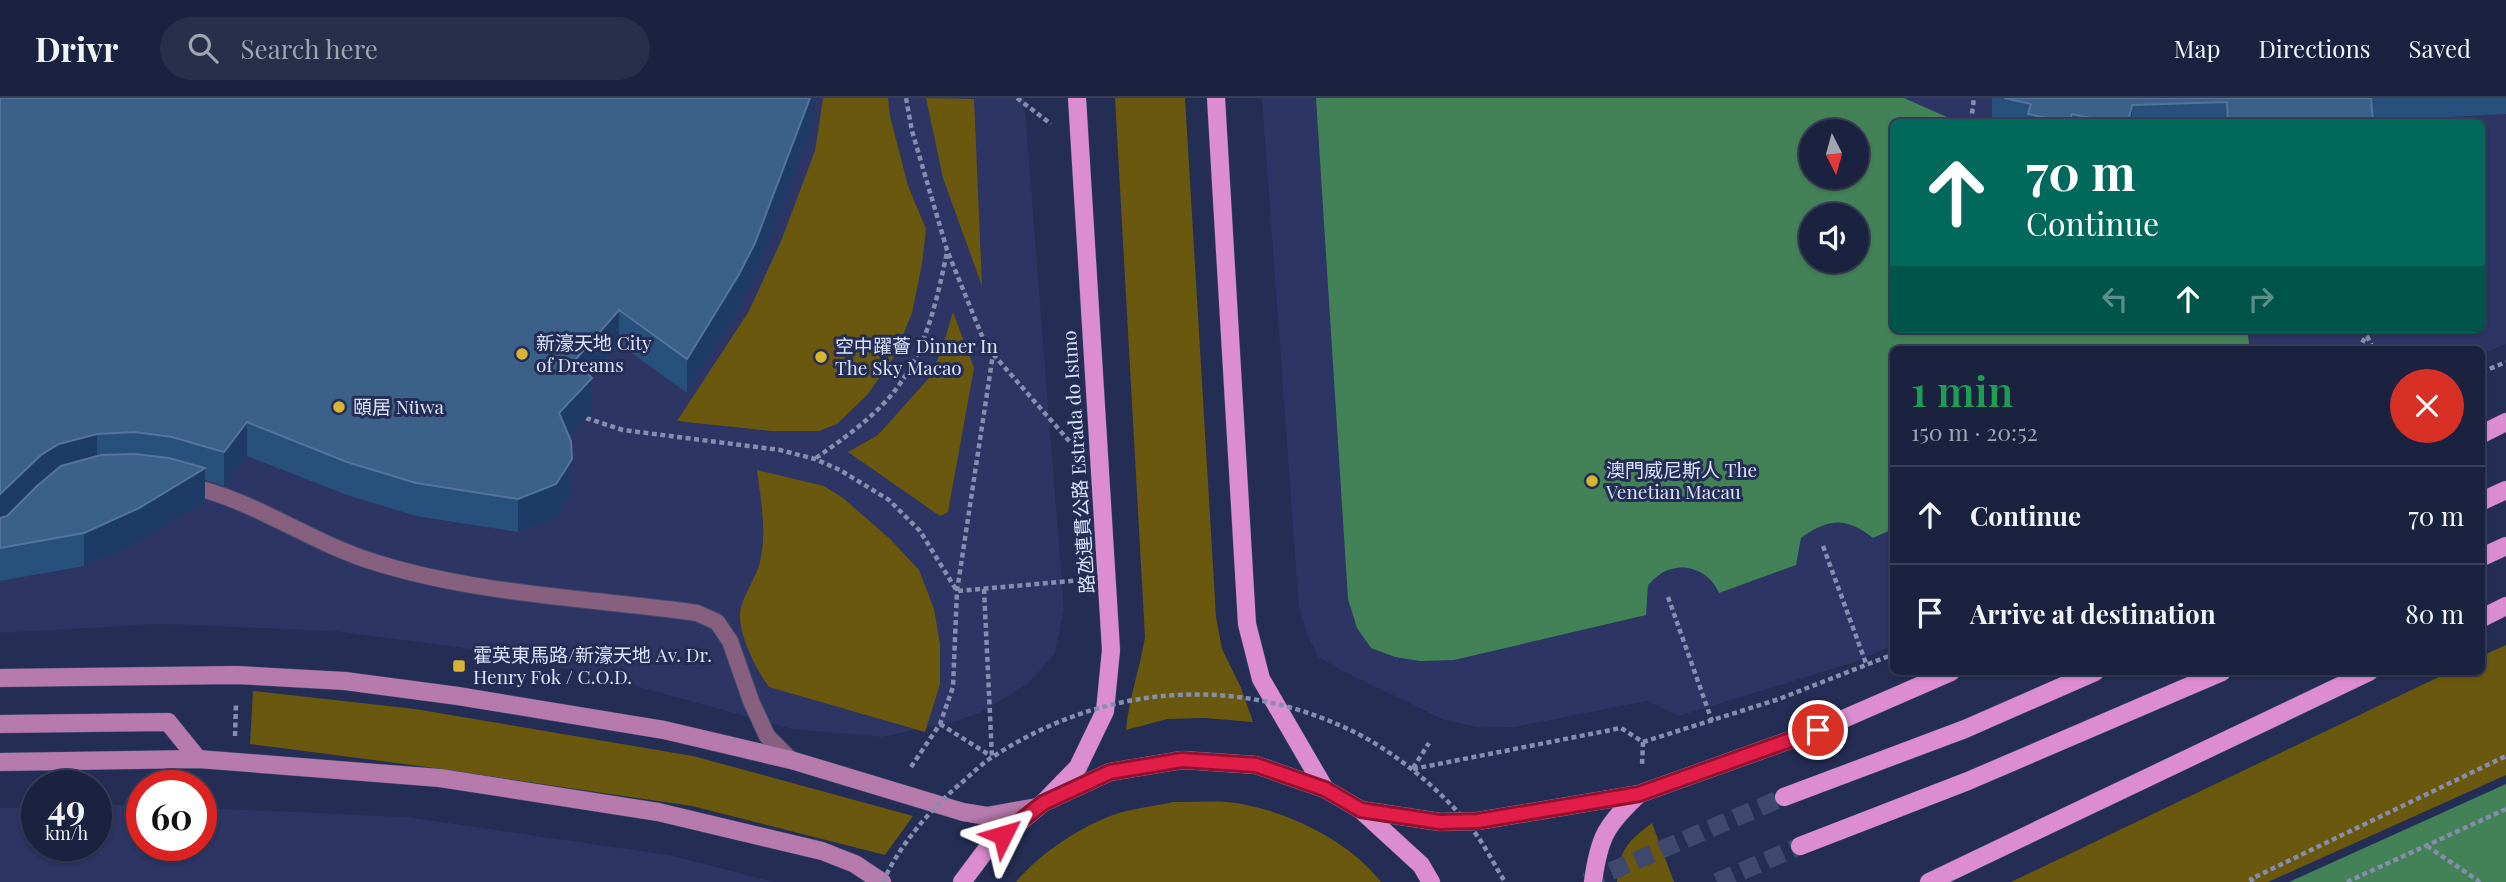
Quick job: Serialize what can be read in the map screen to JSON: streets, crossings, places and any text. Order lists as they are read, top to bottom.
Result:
{
  "streets": {
    "main road": ["路氹連貫公路 Estrada do Istmo"]
  },
  "places": {
    "other": [
      "新濠天地 City of Dreams",
      "空中躍薈 Dinner In The Sky Macao",
      "頤居 Nüwa",
      "澳門威尼斯人 The Venetian Macau"
    ],
    "transit": ["霍英東馬路/新濠天地 Av. Dr. Henry Fok / C.O.D."]
  },
  "north": "bottom",
  "page": {
    "header": "Drivr",
    "search": "Search here",
    "nav": ["Map", "Directions", "Saved"],
    "turn": ["70 m", "Continue"],
    "heading": ["1 min", "150 m · 20:52"],
    "list": [
      {
        "name": "Continue",
        "value": "70 m"
      },
      {
        "name": "Arrive at destination",
        "value": "80 m"
      }
    ],
    "speed": "49 km/h",
    "limit": "60"
  }
}
